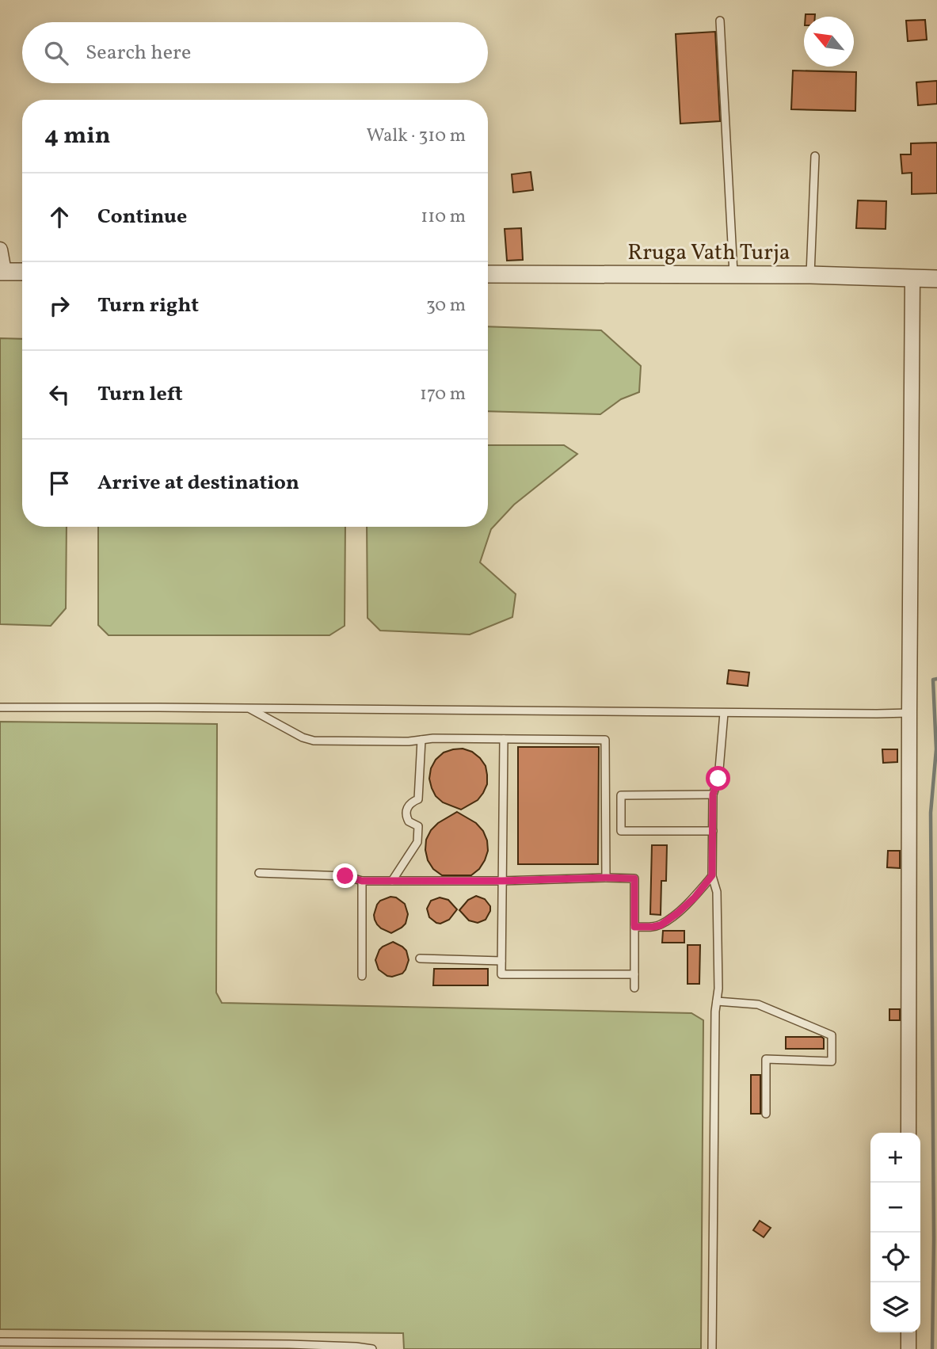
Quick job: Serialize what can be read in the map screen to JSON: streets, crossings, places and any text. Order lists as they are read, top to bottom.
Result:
{
  "streets": {
    "street": ["Rruga Vath Turja"]
  },
  "north": "top left",
  "page": {
    "search": "Search here",
    "heading": ["4 min", "Walk · 310 m"],
    "list": [
      ["Continue", "110 m"],
      ["Turn right", "30 m"],
      ["Turn left", "170 m"],
      "Arrive at destination"
    ],
    "map_buttons": ["+", "−"]
  }
}
